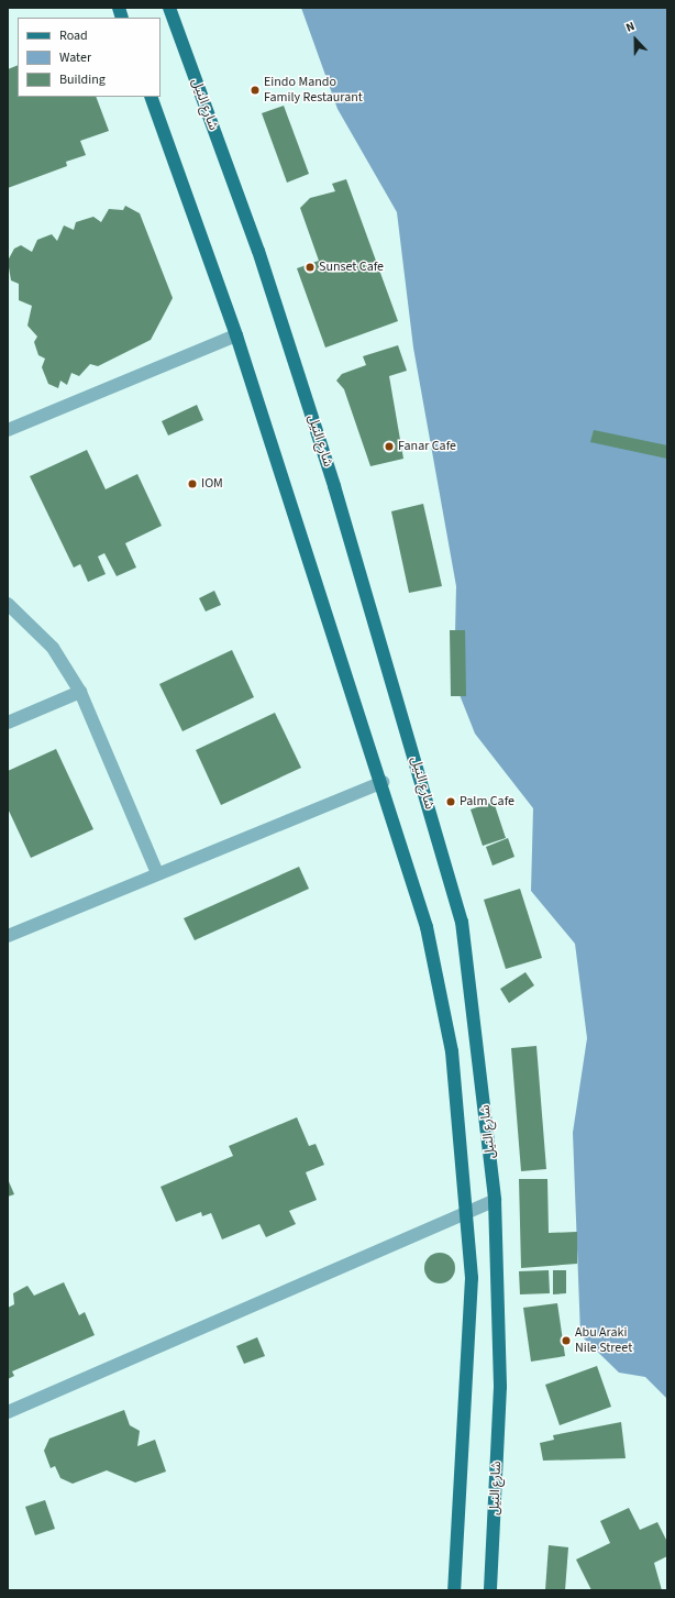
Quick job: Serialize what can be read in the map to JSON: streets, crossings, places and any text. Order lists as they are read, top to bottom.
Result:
{
  "streets": {
    "main road": ["شارع النيل"]
  },
  "places": [
    "Eindo Mando Family Restaurant",
    "Sunset Cafe",
    "Fanar Cafe",
    "IOM",
    "Palm Cafe",
    "Abu Araki Nile Street"
  ],
  "legend": ["Road", "Water", "Building"],
  "north": "top"
}
